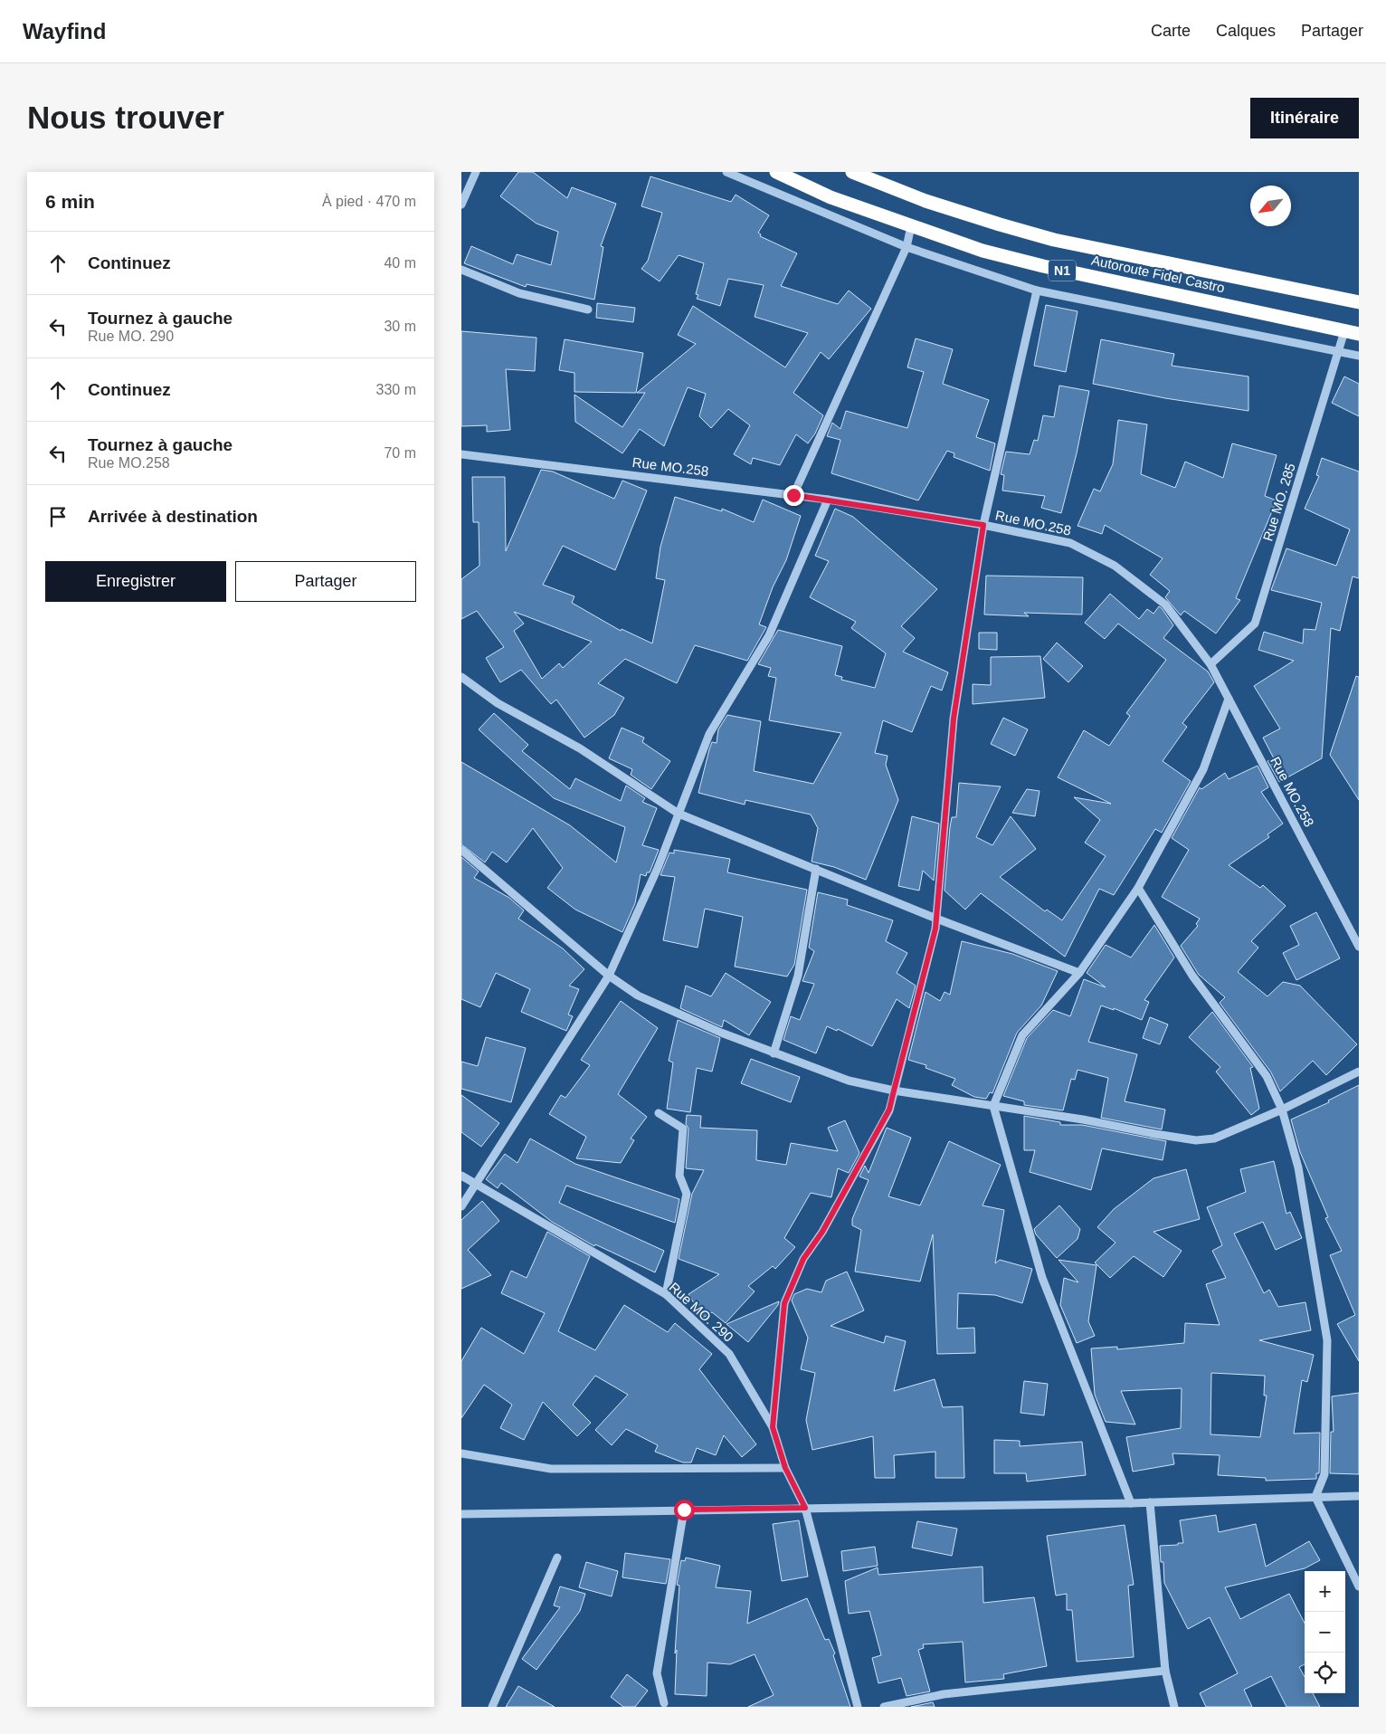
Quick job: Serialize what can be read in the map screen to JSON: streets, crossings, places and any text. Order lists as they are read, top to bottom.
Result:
{
  "streets": {
    "highway": ["N1", "Autoroute Fidel Castro"],
    "street": ["Rue MO.258", "Rue MO. 285", "Rue MO. 290"]
  },
  "crossings": [
    ["Autoroute Fidel Castro", "Rue MO. 285"],
    ["Rue MO.258", "Rue MO. 285"]
  ],
  "north": "bottom left",
  "page": {
    "header": "Wayfind",
    "nav": ["Carte", "Calques", "Partager"],
    "buttons": [
      "Itinéraire",
      ["Enregistrer", "Partager"]
    ],
    "title": "Nous trouver",
    "heading": ["6 min", "À pied · 470 m"],
    "list": [
      ["Continuez", "40 m"],
      ["Tournez à gauche", "Rue MO. 290", "30 m"],
      ["Continuez", "330 m"],
      ["Tournez à gauche", "Rue MO.258", "70 m"],
      "Arrivée à destination"
    ],
    "map_buttons": ["+", "−"]
  }
}
